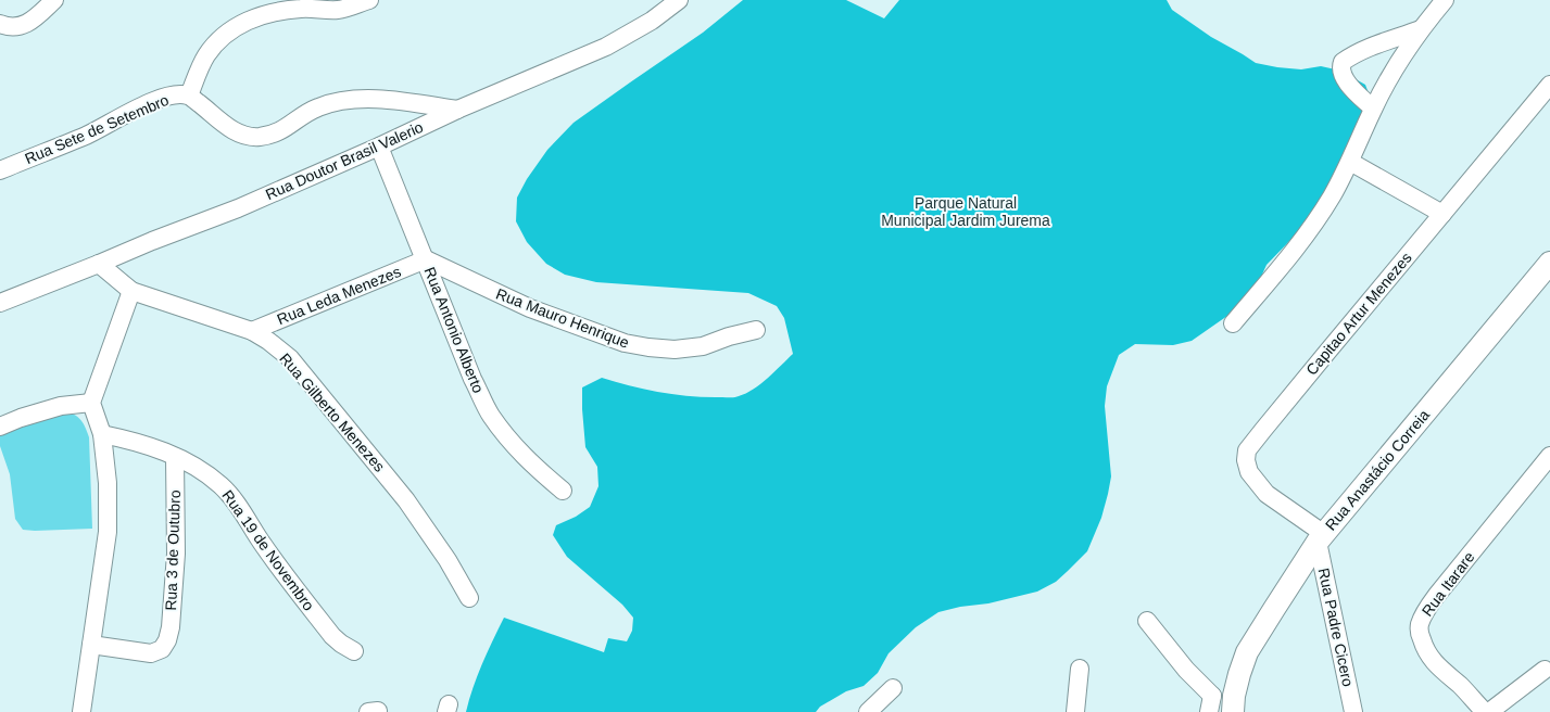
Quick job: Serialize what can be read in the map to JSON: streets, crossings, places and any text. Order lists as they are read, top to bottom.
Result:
{
  "streets": {
    "main road": ["Rua Anastácio Correia"],
    "street": [
      "Rua Sete de Setembro",
      "Rua Doutor Brasil Valerio",
      "Rua Leda Menezes",
      "Capitao Artur Menezes",
      "Rua Mauro Henrique",
      "Rua Antonio Alberto",
      "Rua Gilberto Menezes",
      "Rua 3 de Outubro",
      "Rua 19 de Novembro",
      "Rua Itarare",
      "Rua Padre Cicero"
    ]
  },
  "crossings": [
    ["Rua Sete de Setembro", "Rua Doutor Brasil Valerio"],
    ["Rua Doutor Brasil Valerio", "Rua Antonio Alberto"],
    ["Rua Doutor Brasil Valerio", "Rua Gilberto Menezes"],
    ["Rua Leda Menezes", "Rua Mauro Henrique"],
    ["Rua Leda Menezes", "Rua Antonio Alberto"],
    ["Rua Leda Menezes", "Rua Gilberto Menezes"],
    ["Capitao Artur Menezes", "Rua Anastácio Correia"],
    ["Capitao Artur Menezes", "Rua Padre Cicero"],
    ["Rua Mauro Henrique", "Rua Antonio Alberto"],
    ["Rua Anastácio Correia", "Rua Padre Cicero"],
    ["Rua 3 de Outubro", "Rua 19 de Novembro"]
  ],
  "parks": ["Parque Natural Municipal Jardim Jurema"]
}
